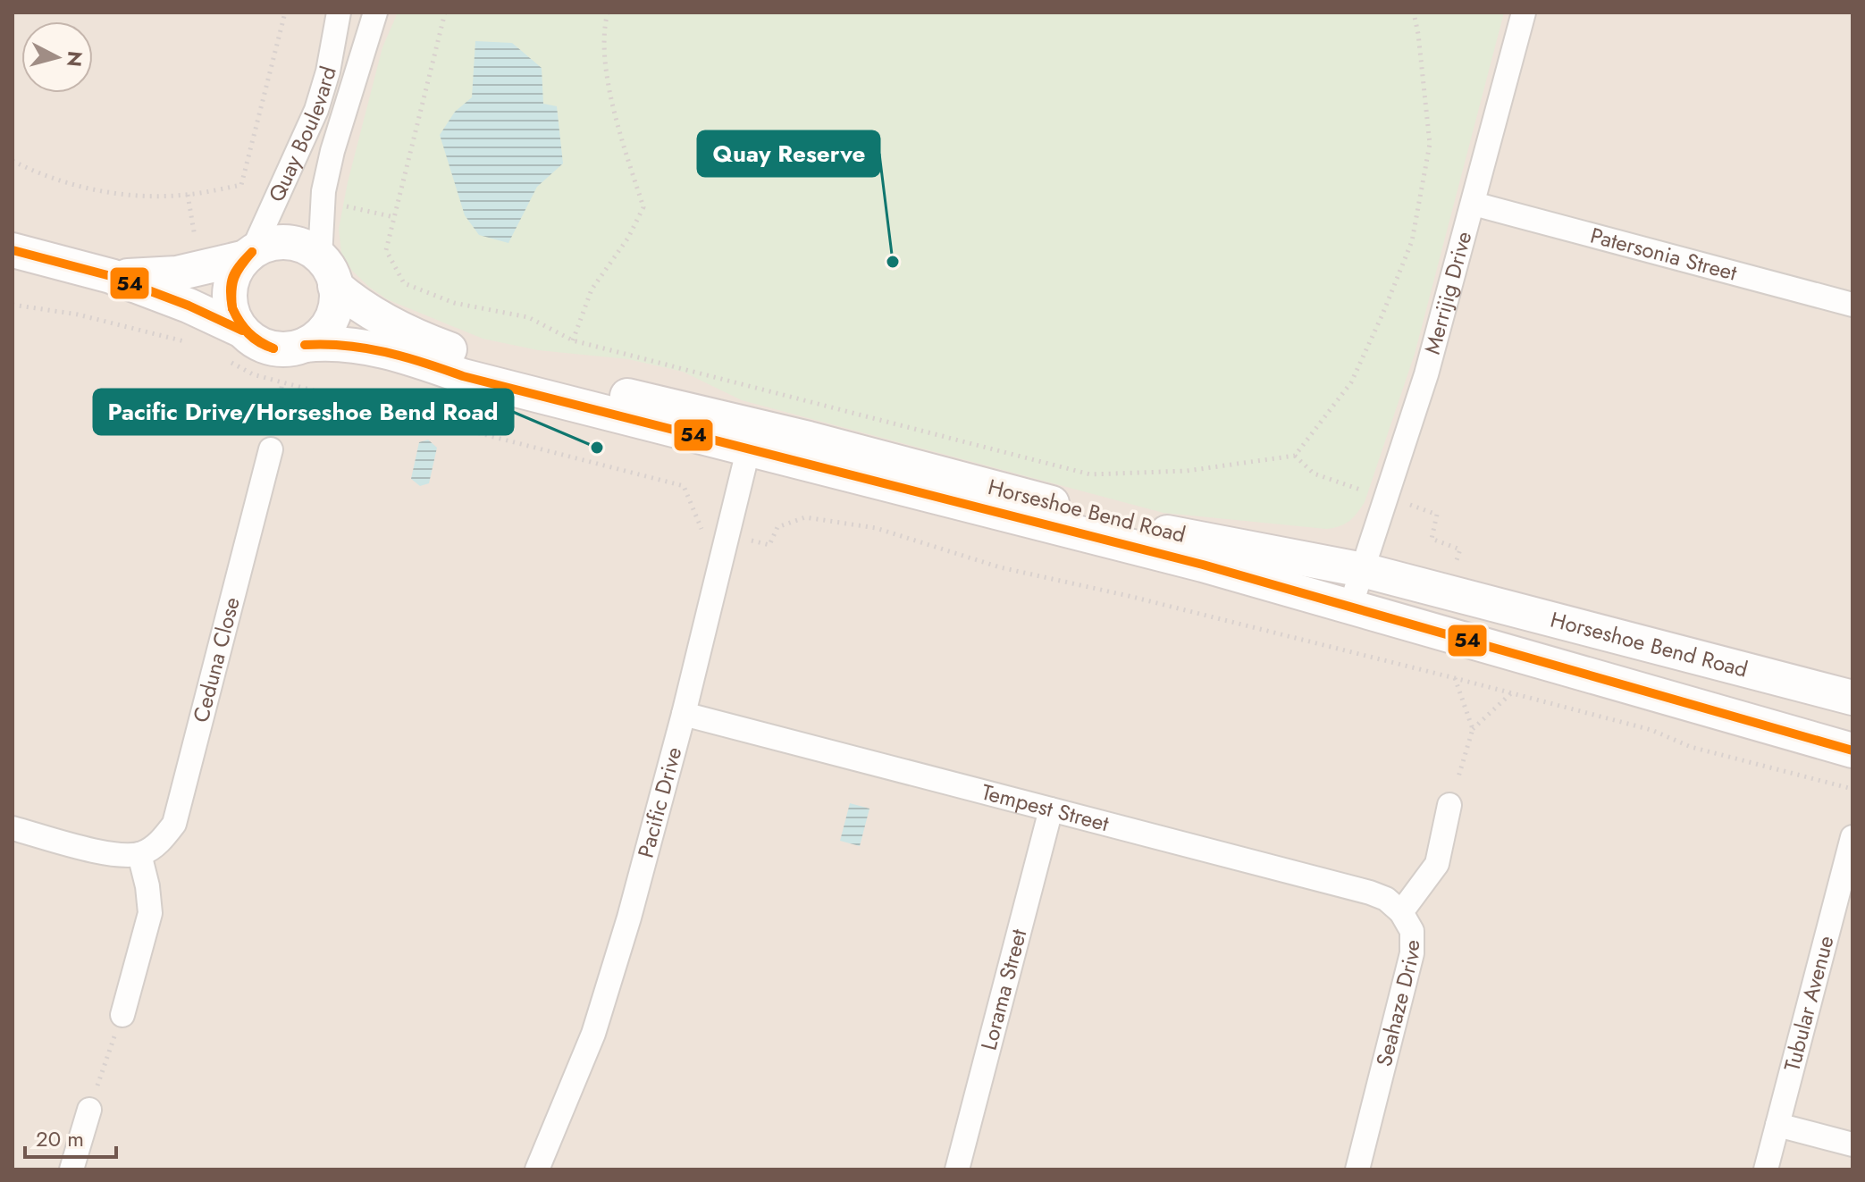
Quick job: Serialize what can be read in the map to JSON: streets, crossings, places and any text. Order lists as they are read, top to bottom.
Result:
{
  "streets": {
    "street": [
      "Quay Boulevard",
      "Patersonia Street",
      "Merrijig Drive",
      "Horseshoe Bend Road",
      "Ceduna Close",
      "Pacific Drive",
      "Tempest Street",
      "Lorama Street",
      "Seahaze Drive",
      "Tubular Avenue"
    ]
  },
  "crossings": [
    ["Quay Boulevard", "Horseshoe Bend Road"],
    ["Patersonia Street", "Merrijig Drive"],
    ["Merrijig Drive", "Horseshoe Bend Road"],
    ["Horseshoe Bend Road", "Pacific Drive"],
    ["Pacific Drive", "Tempest Street"],
    ["Tempest Street", "Lorama Street"],
    ["Tempest Street", "Seahaze Drive"]
  ],
  "places": ["Quay Reserve", "Pacific Drive/Horseshoe Bend Road"],
  "lines": ["transit line 54"],
  "scale_bar": "20 m",
  "north": "right"
}
